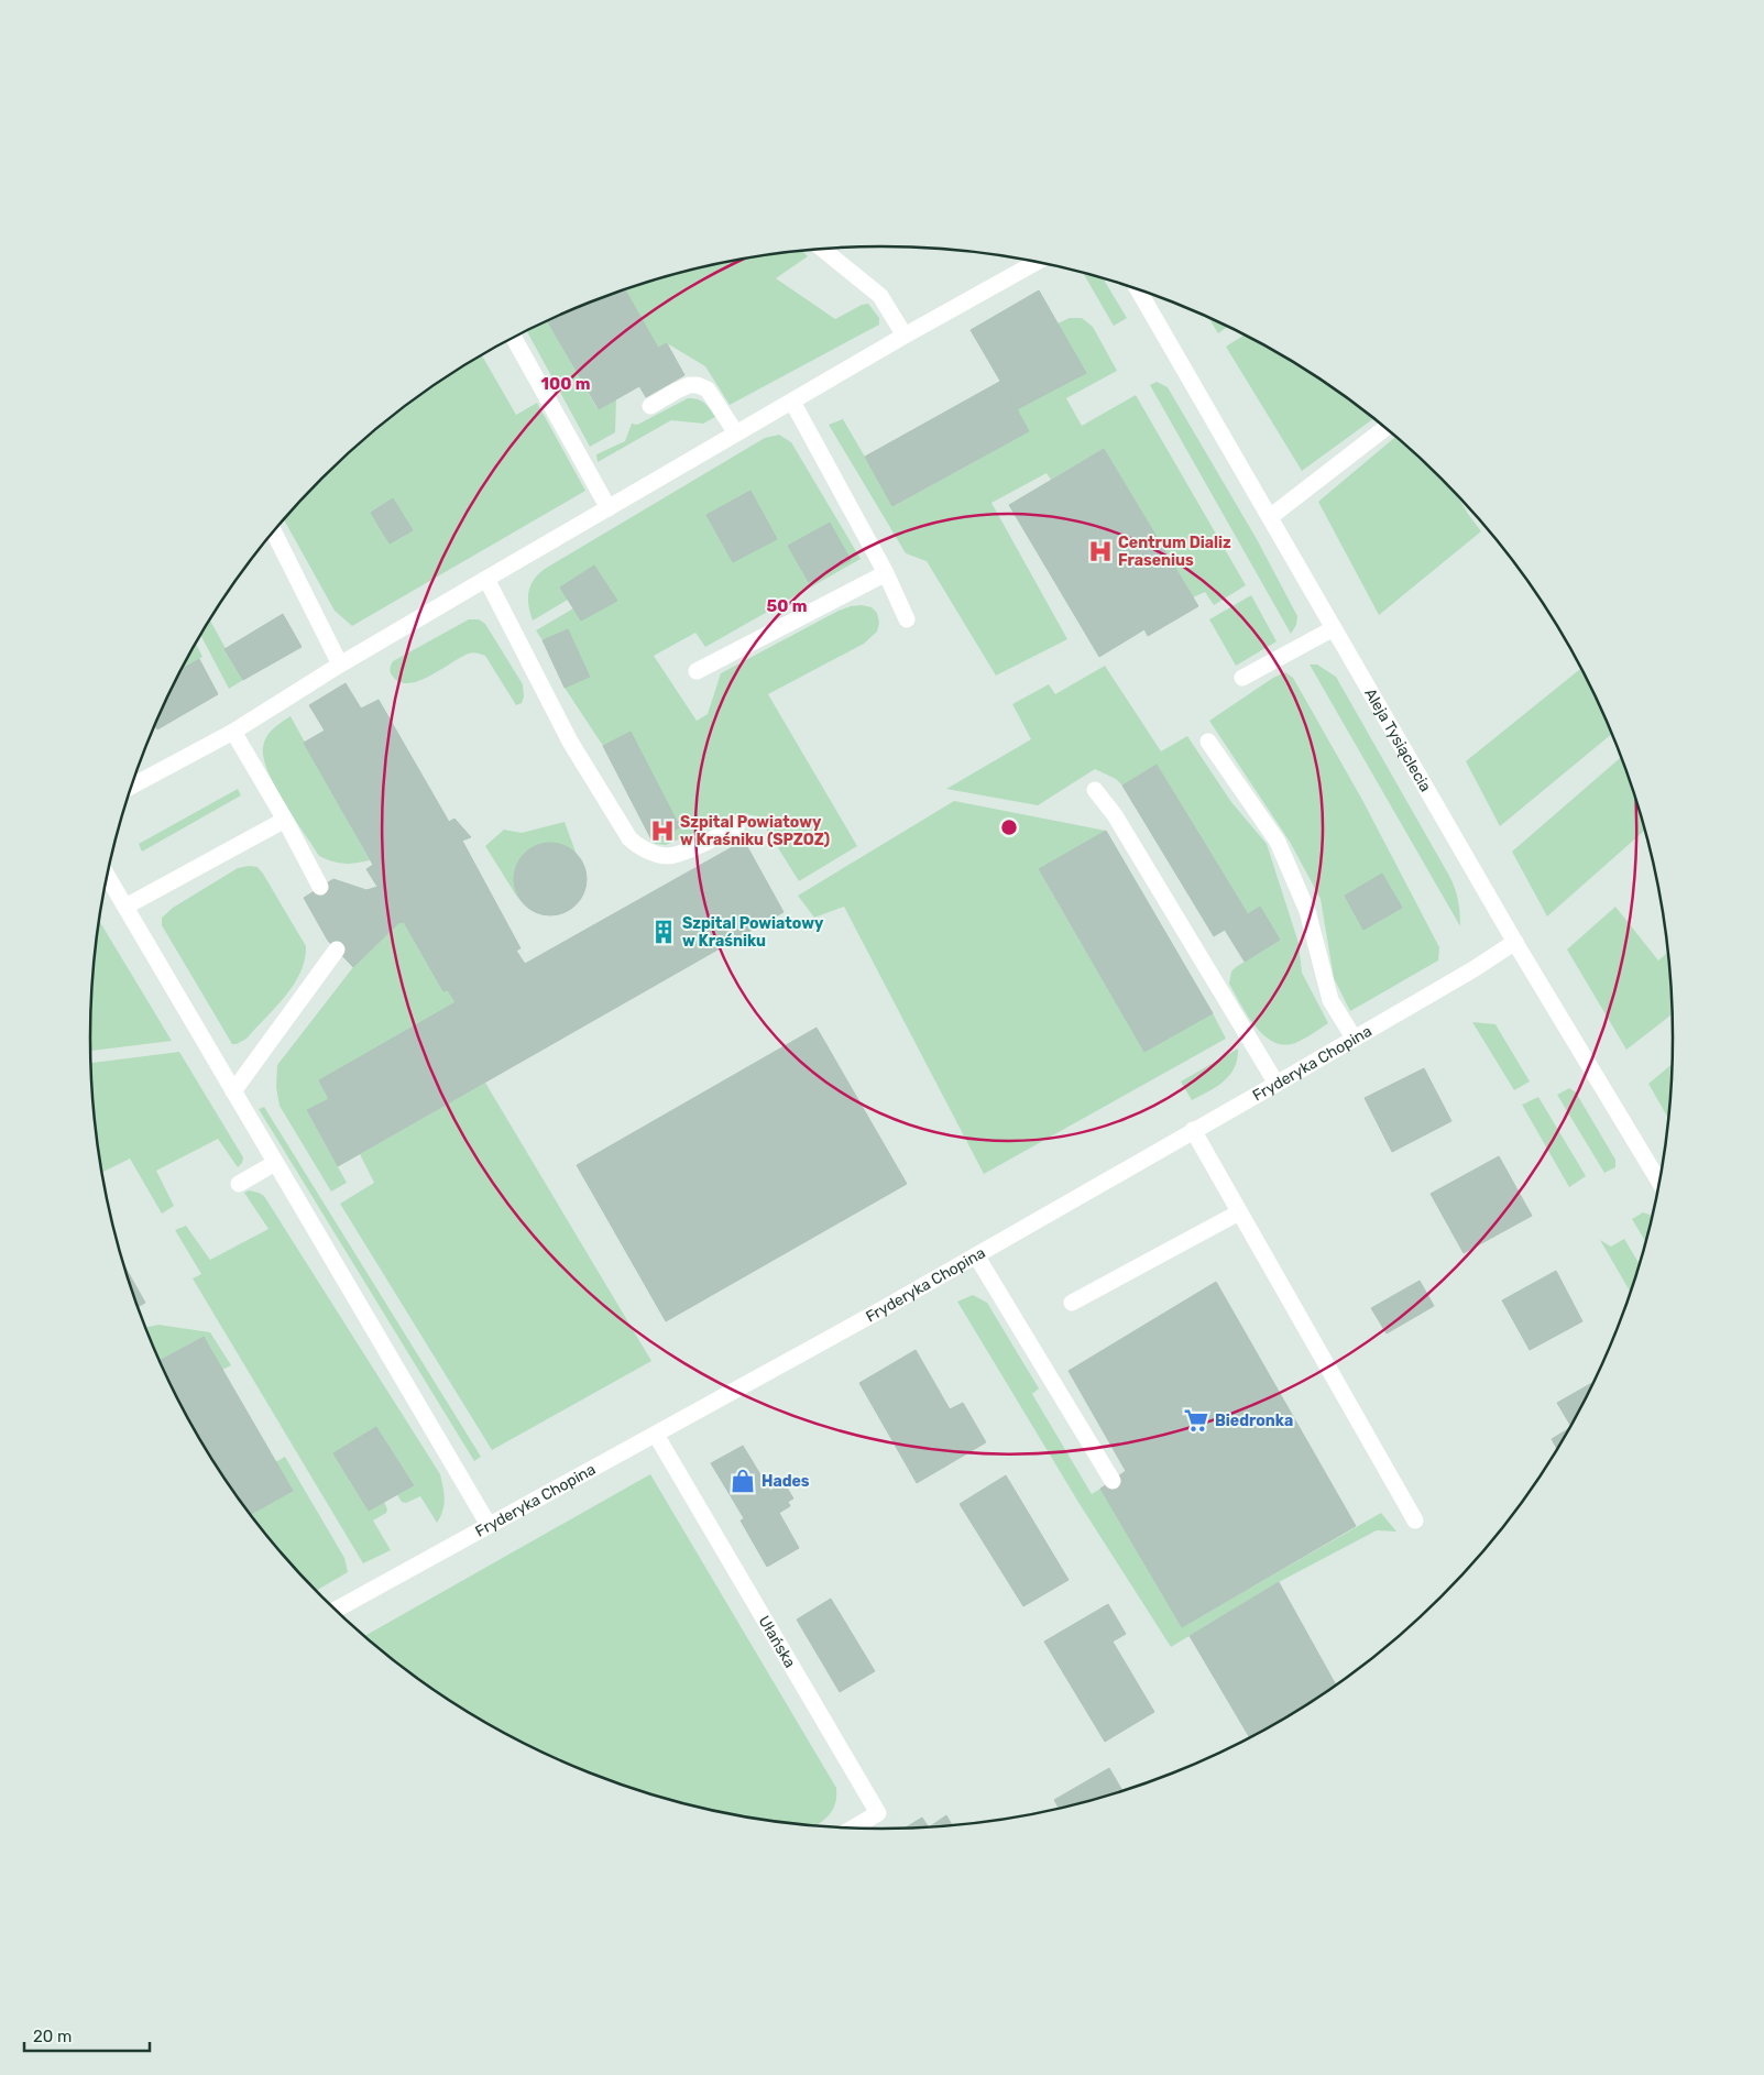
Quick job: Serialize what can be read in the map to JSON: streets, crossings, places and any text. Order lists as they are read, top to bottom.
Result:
{
  "streets": {
    "street": ["Aleja Tysiąclecia", "Fryderyka Chopina", "Ułańska"]
  },
  "crossings": [
    ["Aleja Tysiąclecia", "Fryderyka Chopina"],
    ["Fryderyka Chopina", "Ułańska"]
  ],
  "places": {
    "hospital": ["Centrum Dializ Frasenius", "Szpital Powiatowy w Kraśniku (SPZOZ)"],
    "building": ["Szpital Powiatowy w Kraśniku"],
    "supermarket": ["Biedronka"],
    "shop": ["Hades"]
  },
  "scale_bar": "20 m",
  "rings": ["100 m", "50 m"]
}
